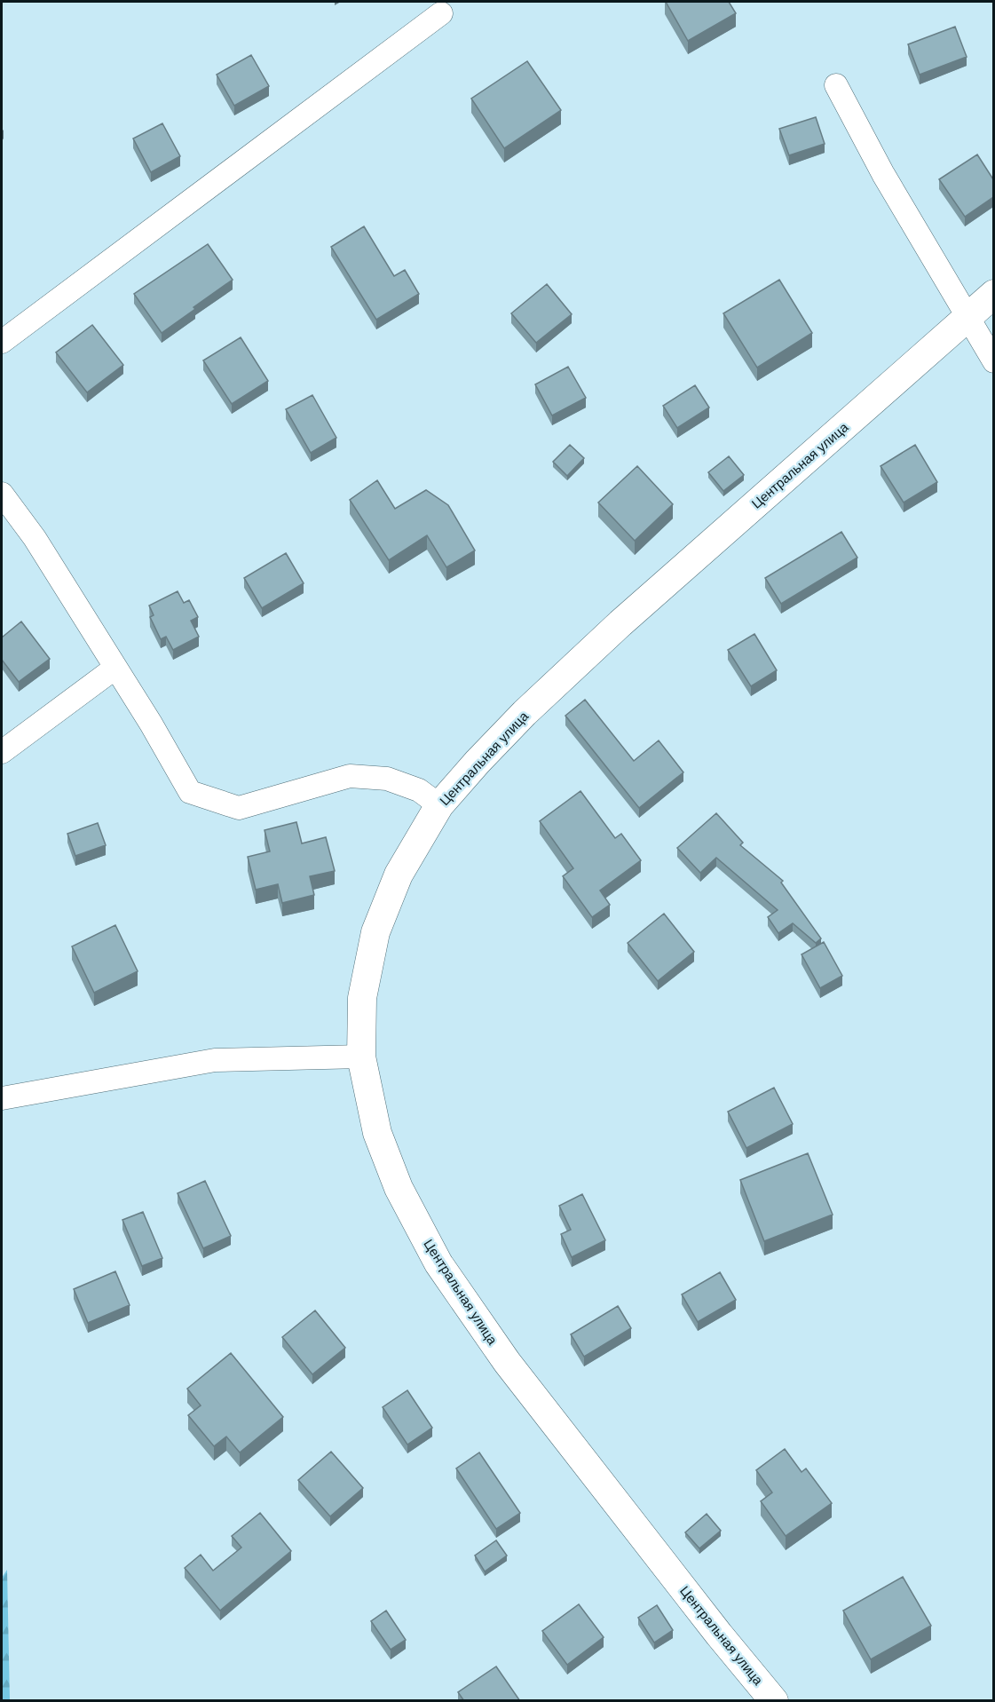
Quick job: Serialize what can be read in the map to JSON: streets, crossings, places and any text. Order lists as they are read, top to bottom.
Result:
{
  "streets": {
    "street": ["Центральная улица"]
  }
}
